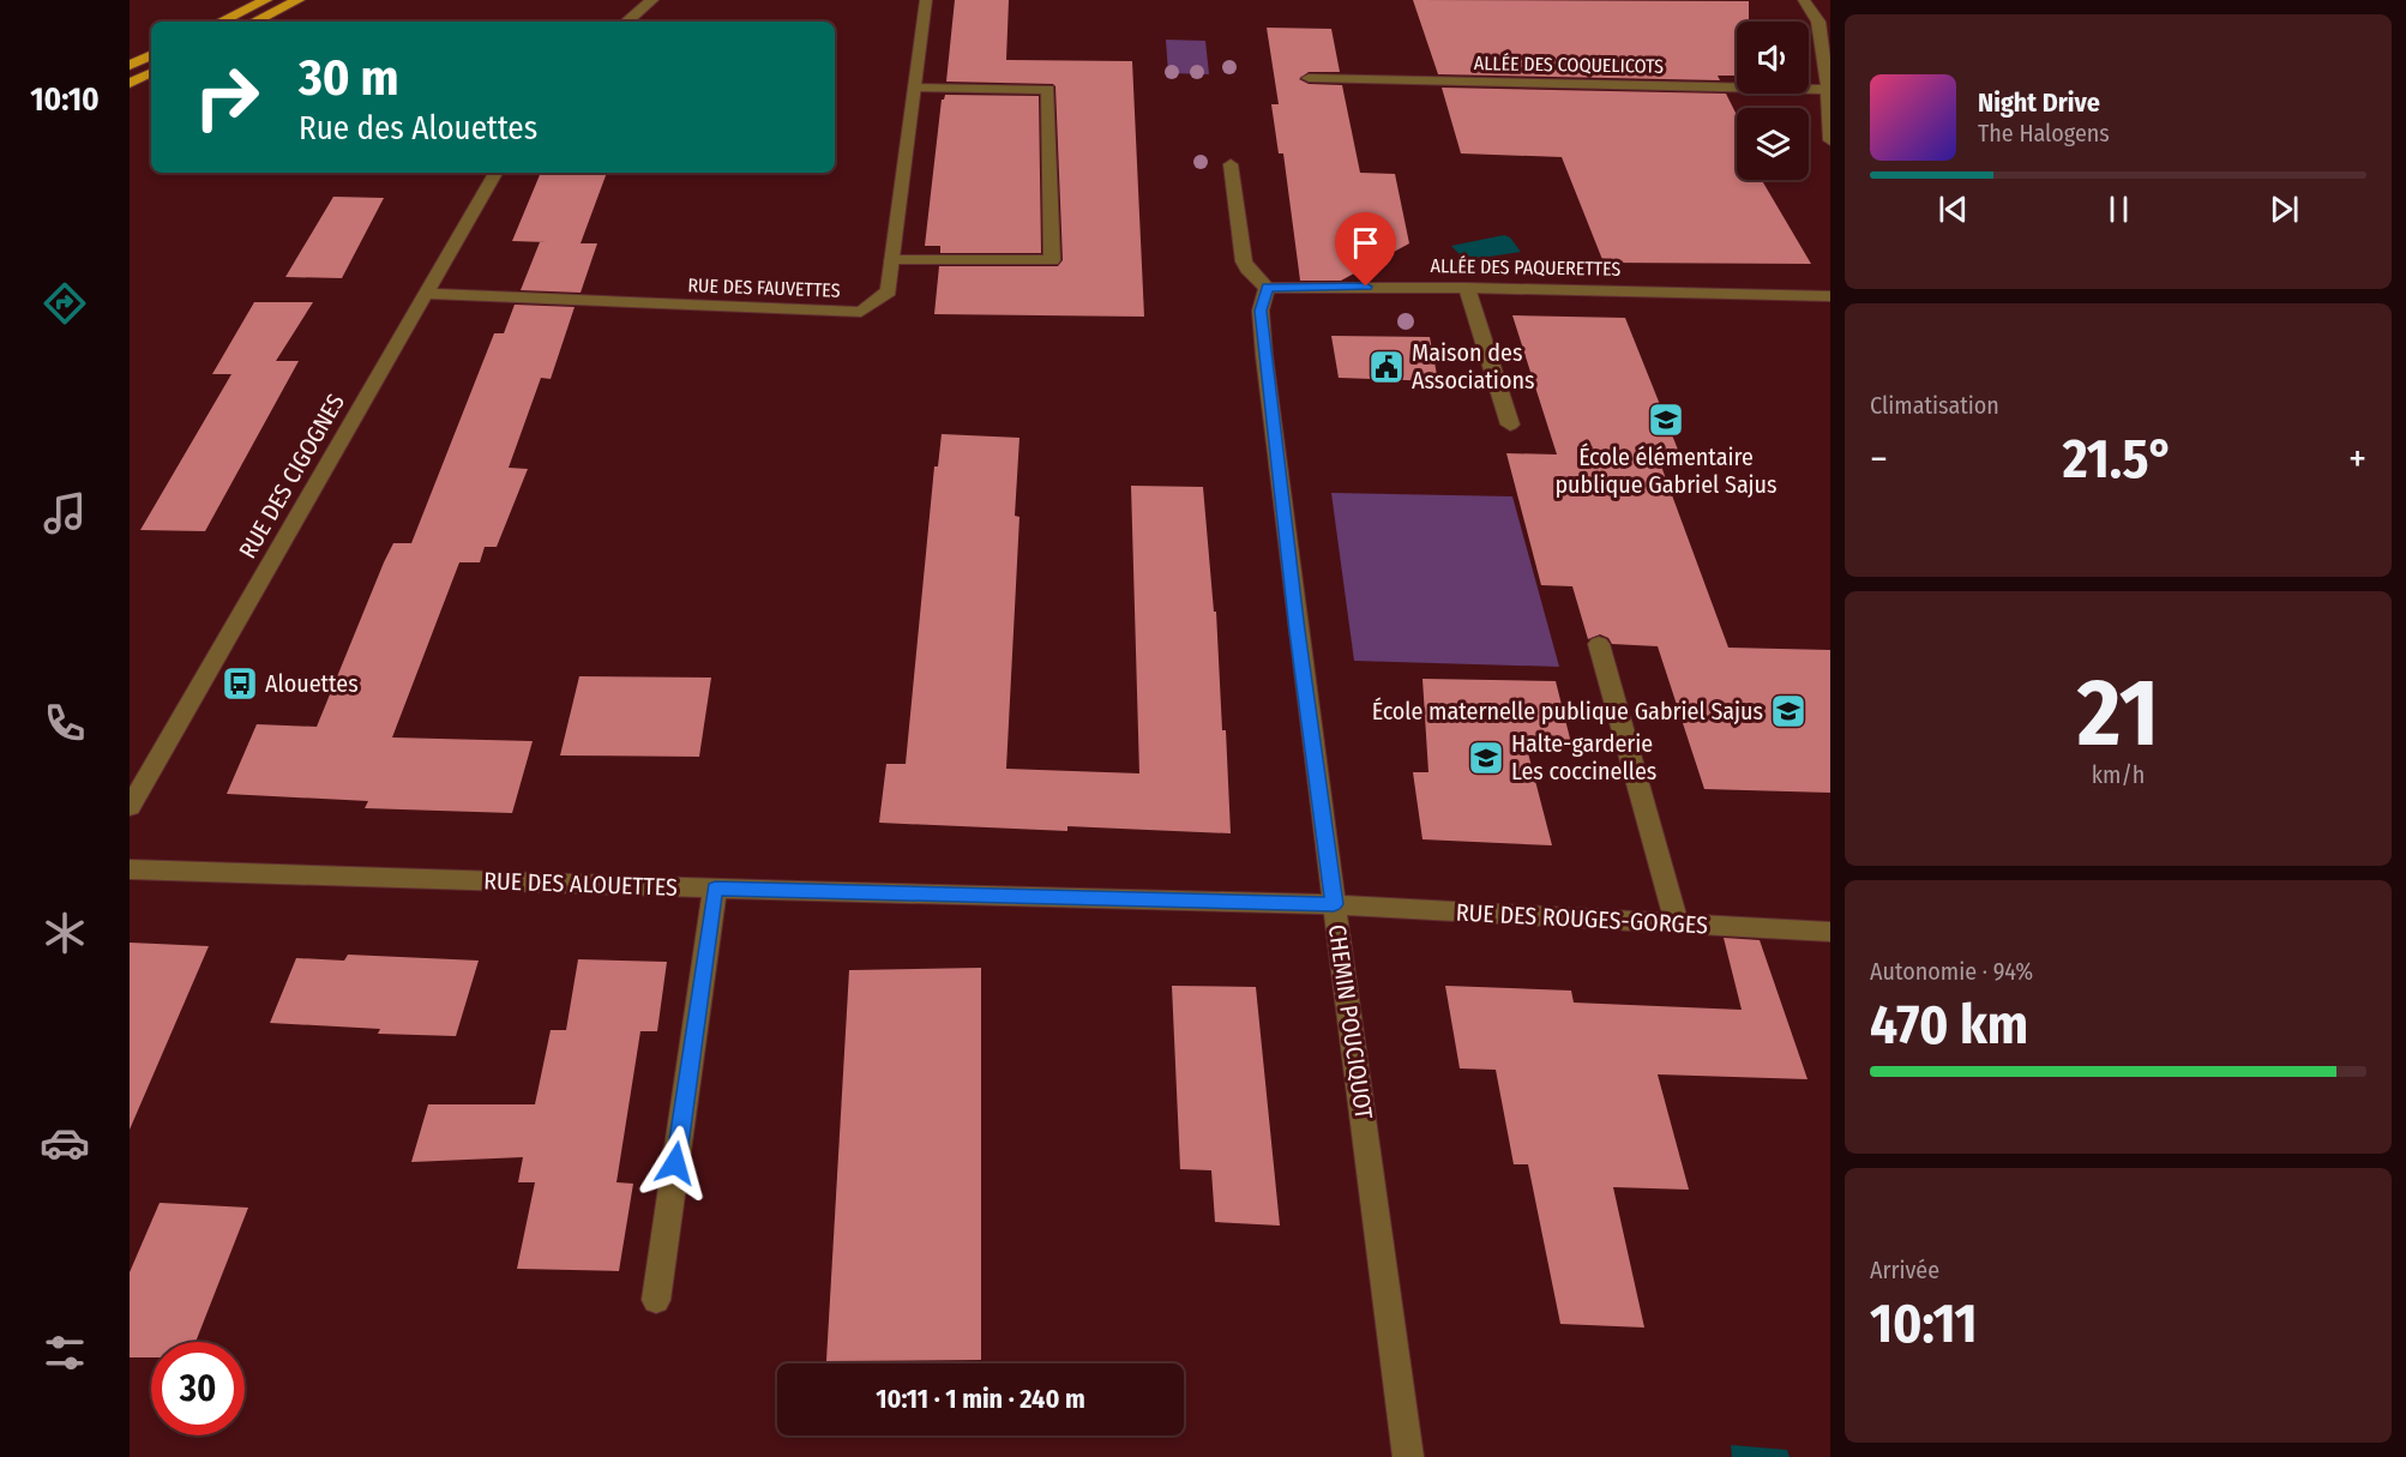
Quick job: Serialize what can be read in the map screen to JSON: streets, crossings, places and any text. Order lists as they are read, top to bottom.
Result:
{
  "streets": {
    "street": [
      "ALLÉE DES COQUELICOTS",
      "ALLÉE DES PAQUERETTES",
      "RUE DES FAUVETTES",
      "RUE DES CIGOGNES",
      "RUE DES ALOUETTES",
      "RUE DES ROUGES-GORGES",
      "CHEMIN POUCIQUOT"
    ]
  },
  "crossings": [
    ["ALLÉE DES PAQUERETTES", "CHEMIN POUCIQUOT"],
    ["RUE DES FAUVETTES", "RUE DES CIGOGNES"],
    ["RUE DES ALOUETTES", "RUE DES ROUGES-GORGES"],
    ["RUE DES ALOUETTES", "CHEMIN POUCIQUOT"],
    ["RUE DES ROUGES-GORGES", "CHEMIN POUCIQUOT"]
  ],
  "places": {
    "public building": ["Maison des Associations"],
    "school or university": ["École élémentaire publique Gabriel Sajus", "École maternelle publique Gabriel Sajus", "Halte-garderie Les coccinelles"],
    "bus stop": ["Alouettes"]
  },
  "page": {
    "tabs": "10:10",
    "turn": ["30 m", "Rue des Alouettes"],
    "song": ["Night Drive", "The Halogens"],
    "tile": [
      "Climatisation",
      ["21", "km/h"],
      ["Autonomie · 94%", "470 km"],
      ["Arrivée", "10:11"]
    ],
    "heat": ["−", "21.5°", "+"],
    "limit": "30",
    "trip": "10:11 · 1 min · 240 m"
  }
}
